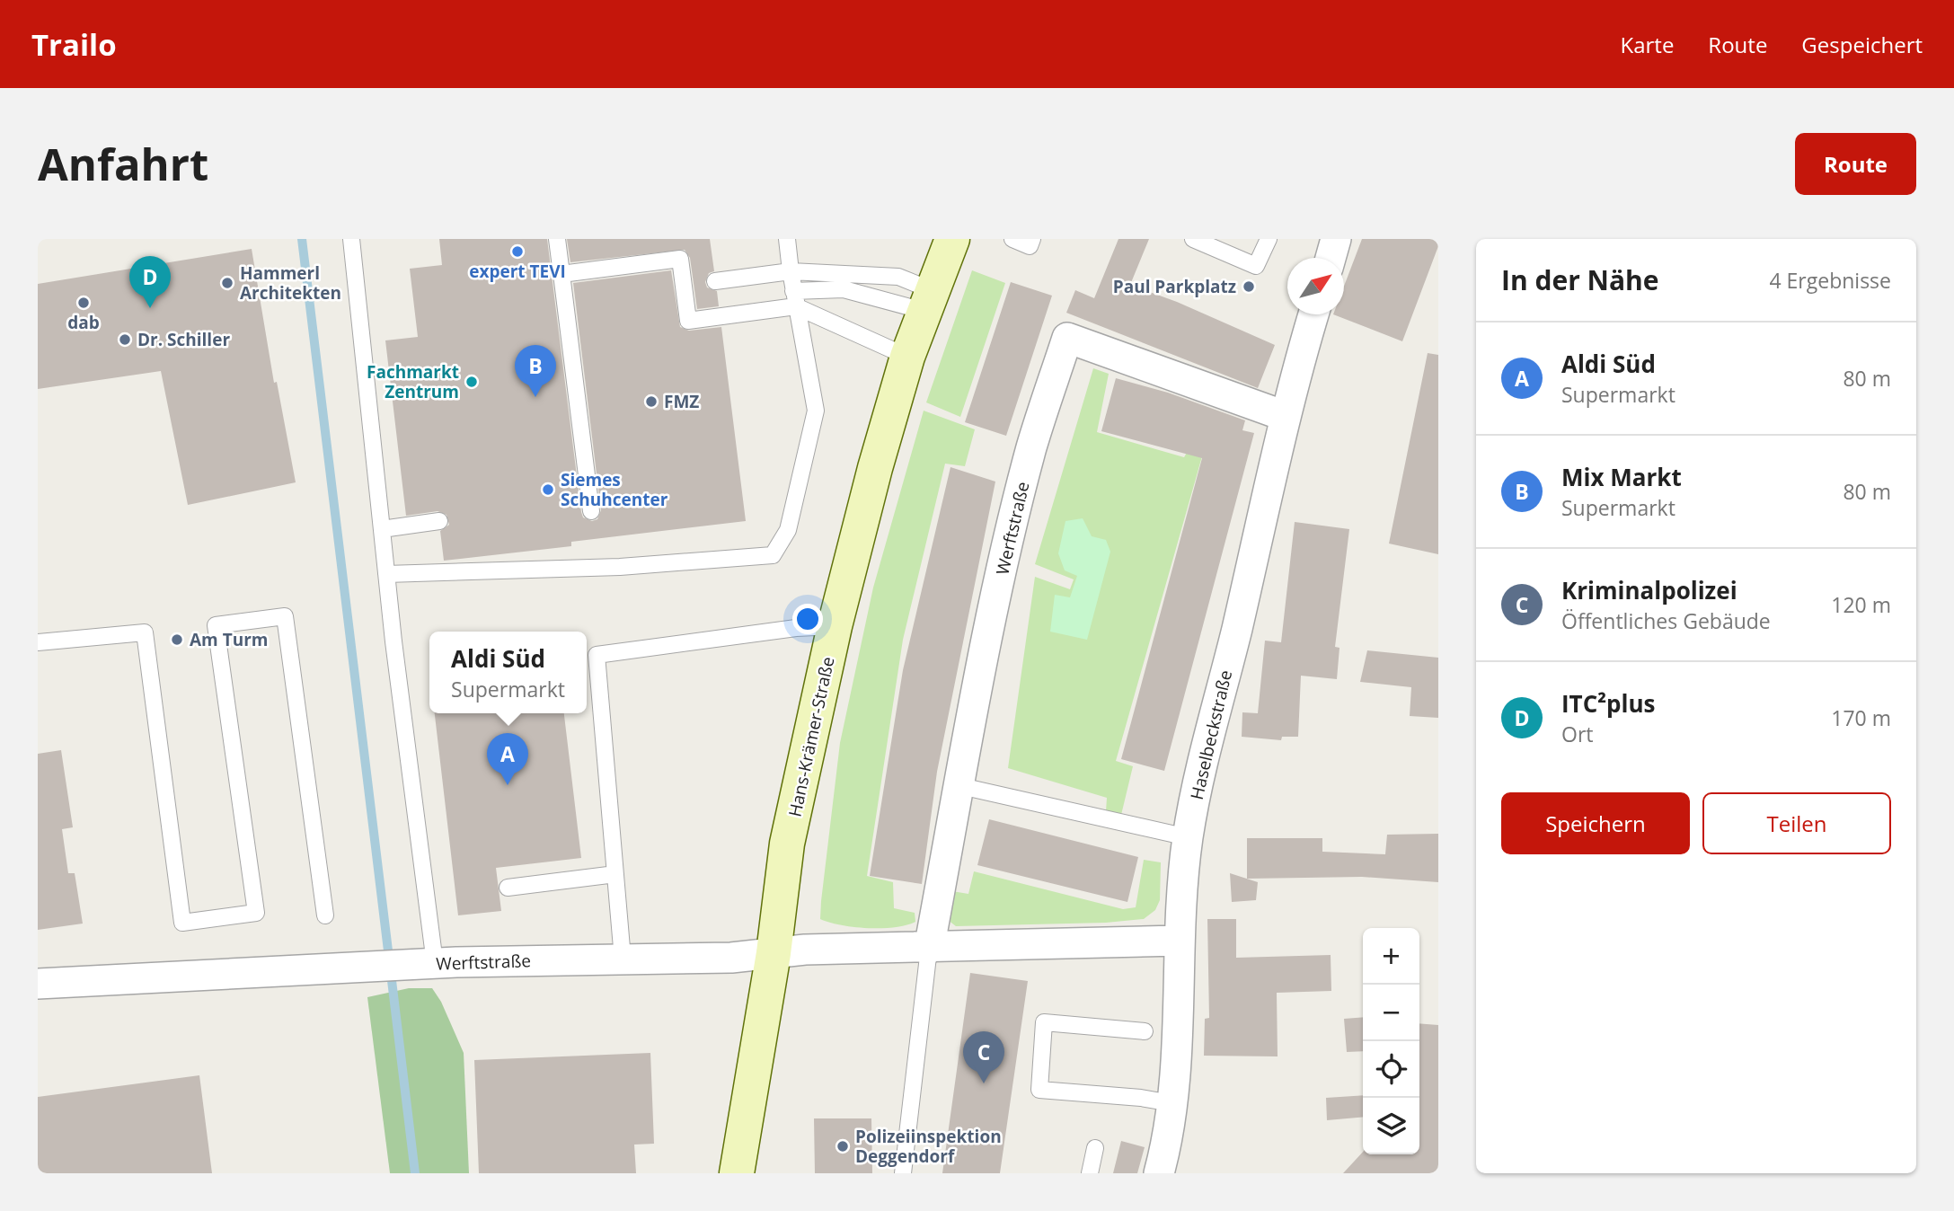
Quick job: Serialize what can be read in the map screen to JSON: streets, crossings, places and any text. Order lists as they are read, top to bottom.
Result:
{
  "streets": {
    "main road": ["Hans-Krämer-Straße"],
    "street": ["Werftstraße", "Haselbeckstraße"]
  },
  "crossings": [
    ["Werftstraße", "Haselbeckstraße"],
    ["Werftstraße", "Hans-Krämer-Straße"]
  ],
  "places": [
    "expert TEVI",
    "Hammerl Architekten",
    "Paul Parkplatz",
    "dab",
    "Dr. Schiller",
    "Fachmarkt Zentrum",
    "FMZ",
    "Siemes Schuhcenter",
    "Am Turm",
    "Polizeiinspektion Deggendorf"
  ],
  "north": "top right",
  "page": {
    "header": "Trailo",
    "nav": ["Karte", "Route", "Gespeichert"],
    "buttons": [
      "Route",
      ["Speichern", "Teilen"]
    ],
    "title": "Anfahrt",
    "heading": ["In der Nähe", "4 Ergebnisse"],
    "pins": [
      "D",
      "B",
      "A",
      "C"
    ],
    "list": [
      {
        "mark": "A",
        "name": "Aldi Süd",
        "note": "Supermarkt",
        "value": "80 m"
      },
      {
        "mark": "B",
        "name": "Mix Markt",
        "note": "Supermarkt",
        "value": "80 m"
      },
      {
        "mark": "C",
        "name": "Kriminalpolizei",
        "note": "Öffentliches Gebäude",
        "value": "120 m"
      },
      {
        "mark": "D",
        "name": "ITC²plus",
        "note": "Ort",
        "value": "170 m"
      }
    ],
    "popup": ["Aldi Süd", "Supermarkt"],
    "map_buttons": ["+", "−"]
  }
}
